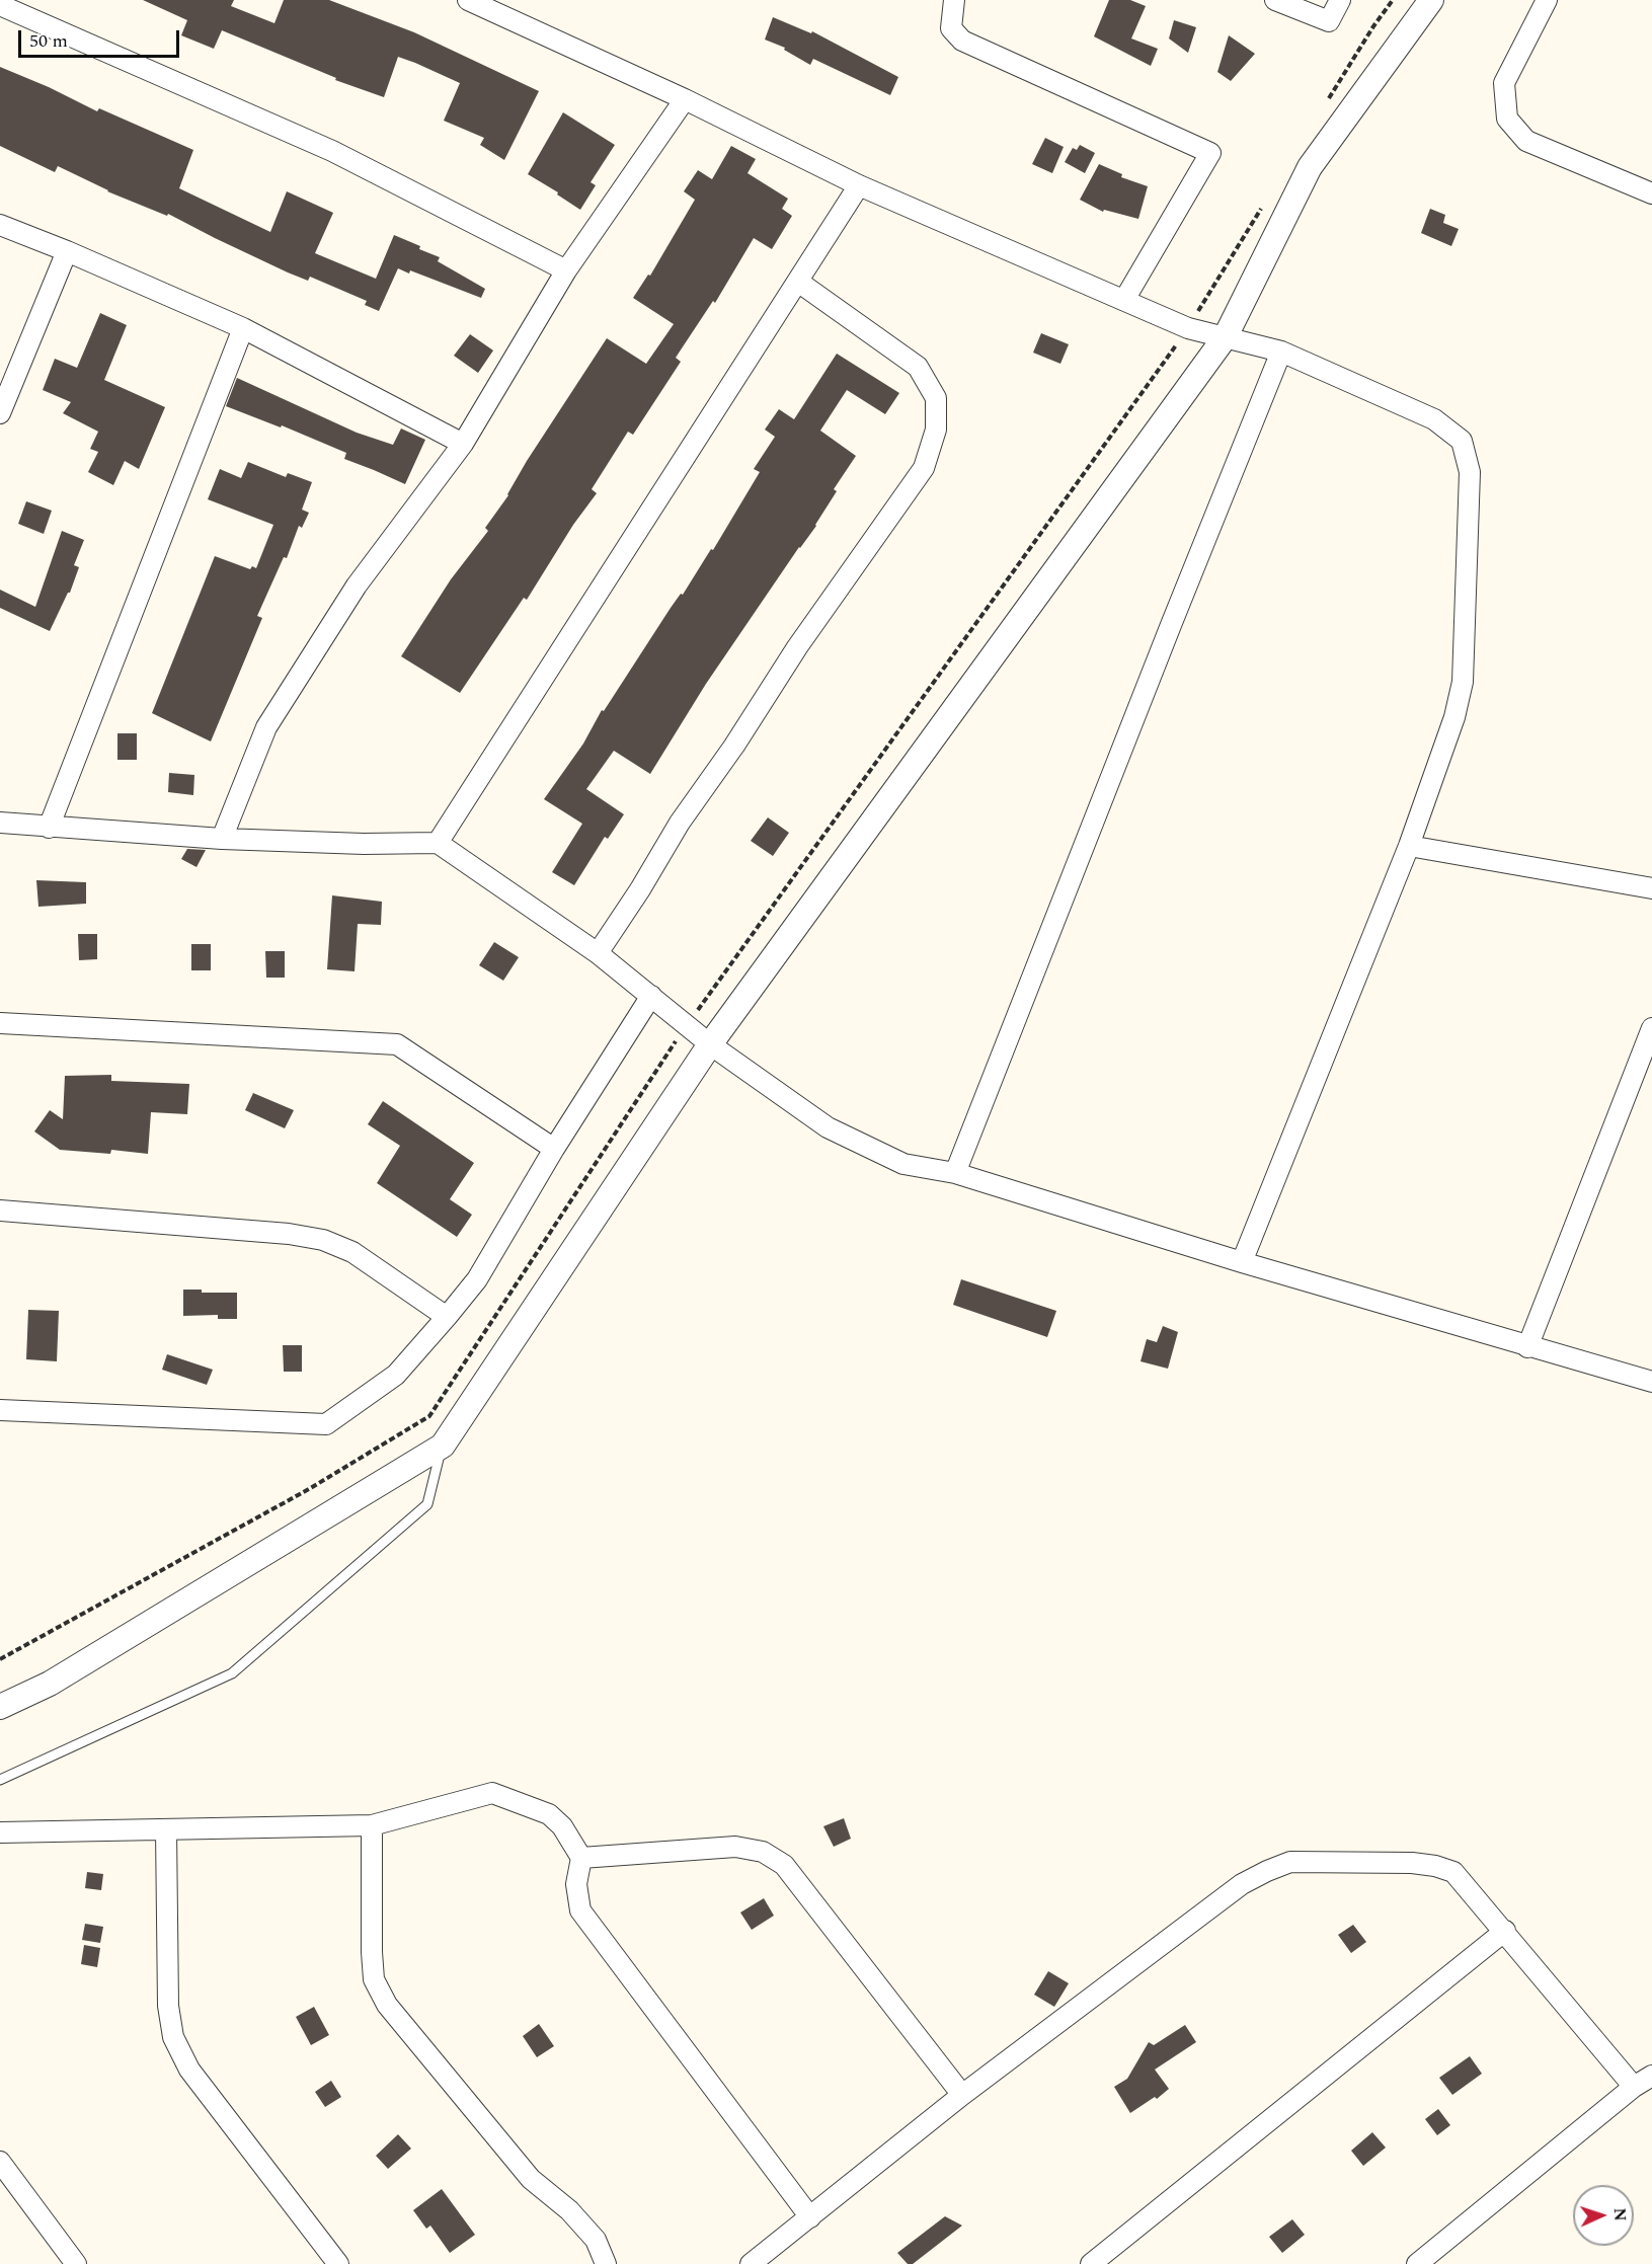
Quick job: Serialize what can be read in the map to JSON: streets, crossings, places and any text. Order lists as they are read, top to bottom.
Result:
{
  "scale_bar": "50 m",
  "north": "right"
}
